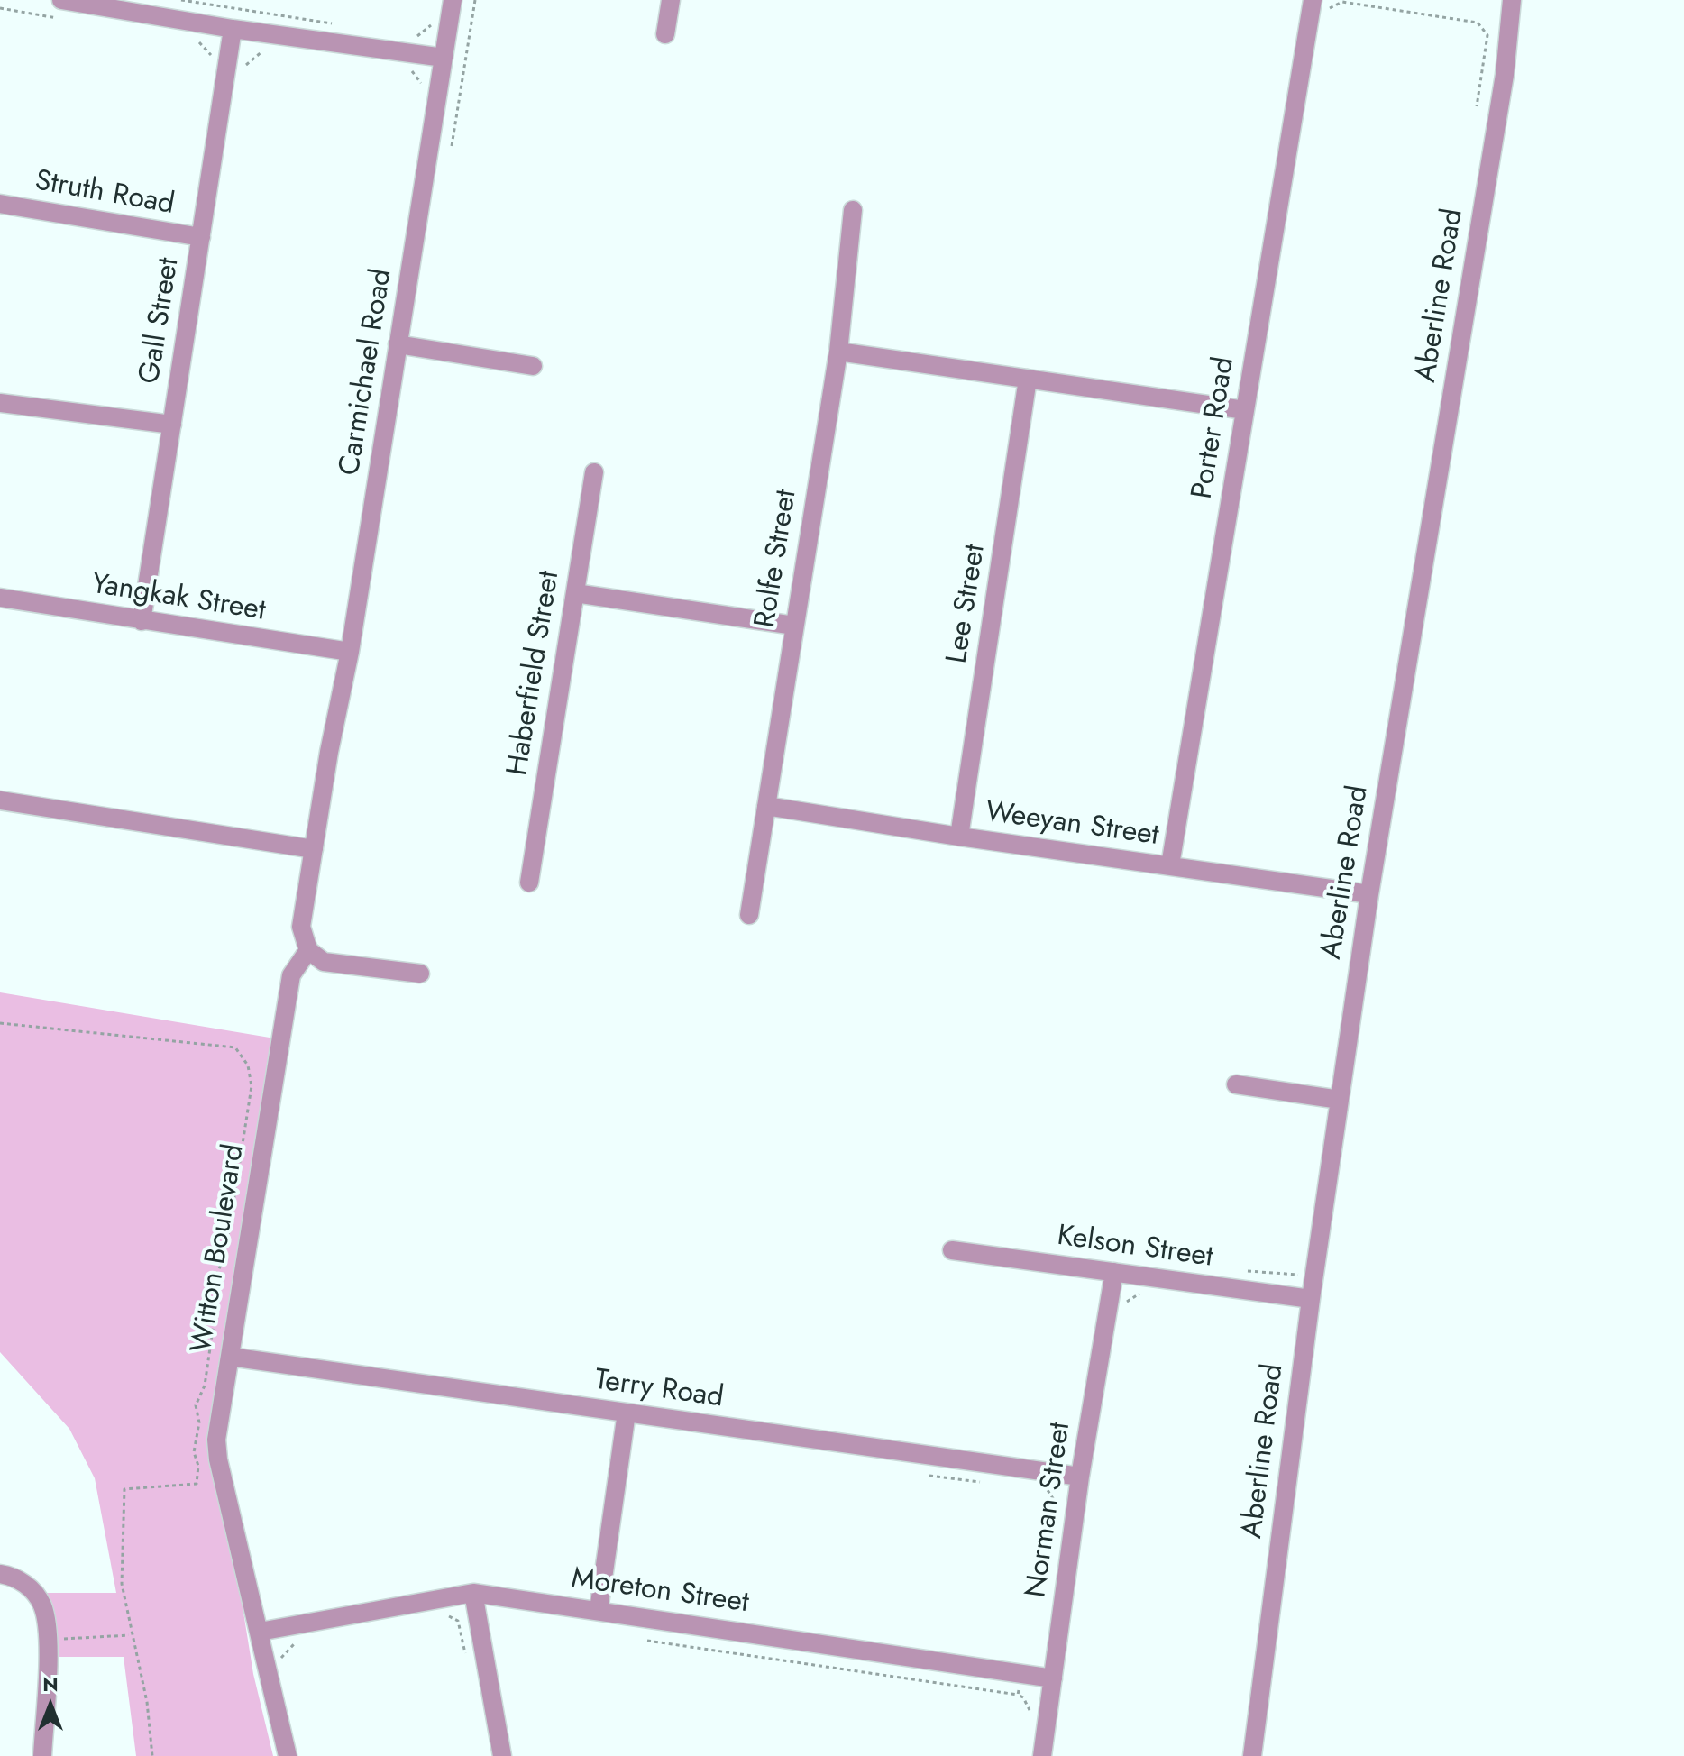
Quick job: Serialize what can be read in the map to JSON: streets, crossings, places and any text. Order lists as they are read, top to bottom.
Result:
{
  "streets": {
    "street": [
      "Struth Road",
      "Aberline Road",
      "Gall Street",
      "Carmichael Road",
      "Porter Road",
      "Rolfe Street",
      "Yangkak Street",
      "Lee Street",
      "Haberfield Street",
      "Weeyan Street",
      "Kelson Street",
      "Witton Boulevard",
      "Terry Road",
      "Norman Street",
      "Moreton Street"
    ]
  },
  "crossings": [
    ["Struth Road", "Gall Street"],
    ["Aberline Road", "Weeyan Street"],
    ["Aberline Road", "Kelson Street"],
    ["Gall Street", "Yangkak Street"],
    ["Carmichael Road", "Yangkak Street"],
    ["Porter Road", "Weeyan Street"],
    ["Rolfe Street", "Weeyan Street"],
    ["Lee Street", "Weeyan Street"],
    ["Kelson Street", "Norman Street"],
    ["Witton Boulevard", "Terry Road"],
    ["Witton Boulevard", "Moreton Street"],
    ["Terry Road", "Norman Street"],
    ["Norman Street", "Moreton Street"]
  ],
  "north": "top"
}
